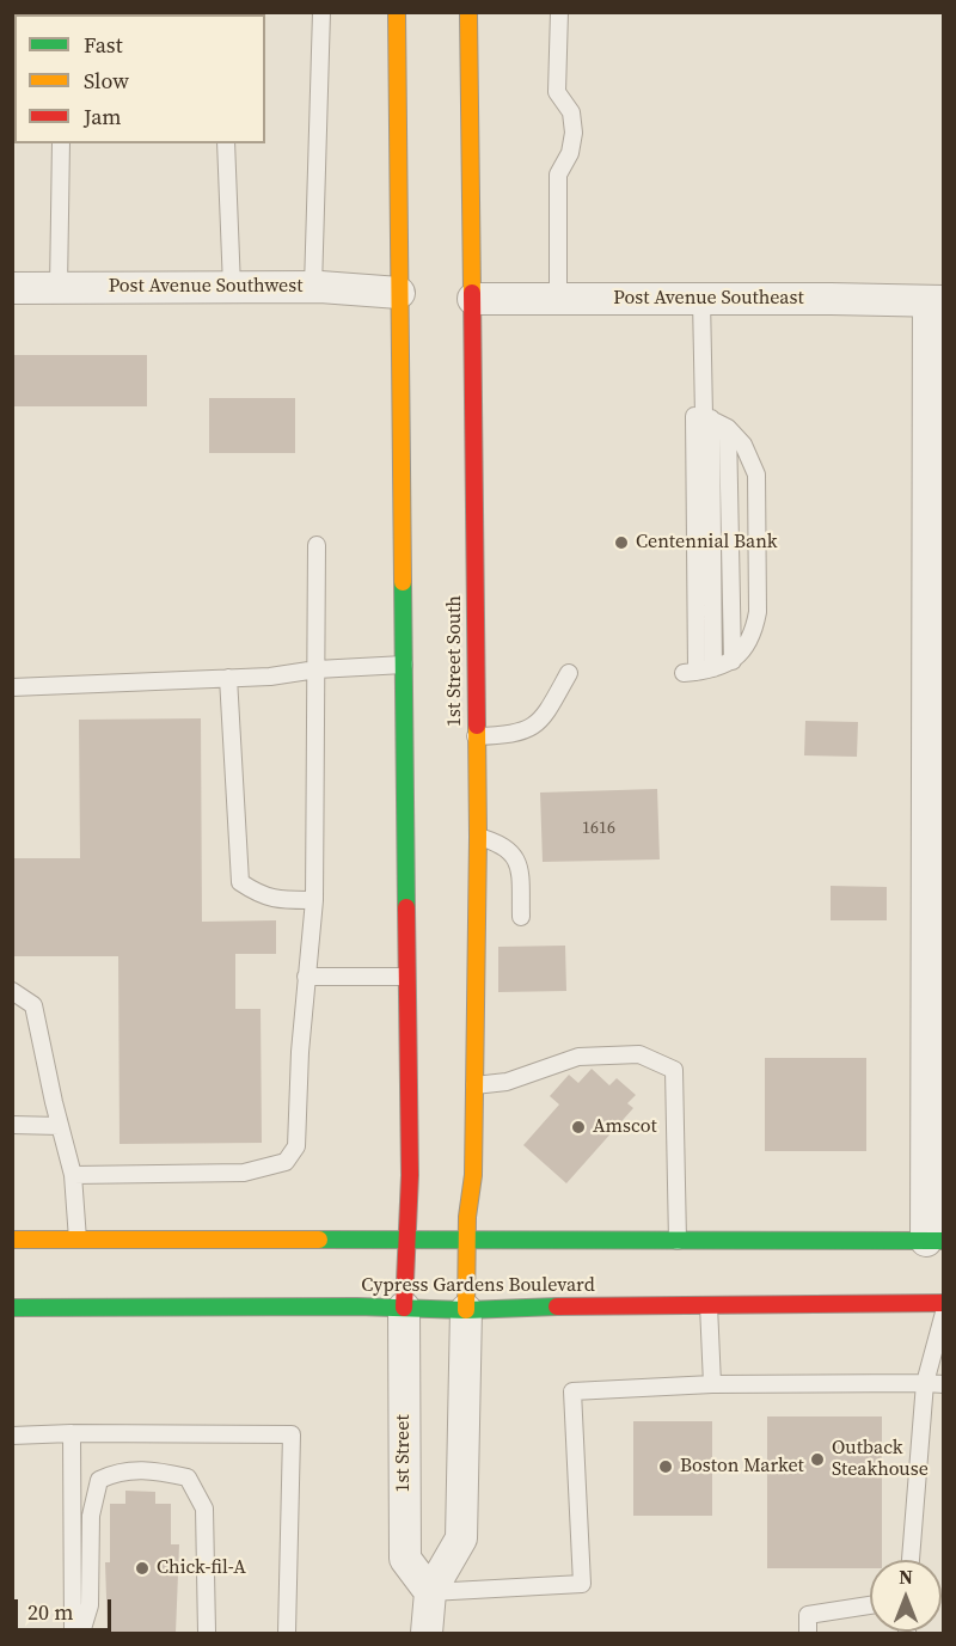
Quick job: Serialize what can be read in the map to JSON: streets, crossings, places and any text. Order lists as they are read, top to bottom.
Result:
{
  "streets": {
    "main road": ["1st Street South", "Cypress Gardens Boulevard"],
    "street": ["Post Avenue Southwest", "Post Avenue Southeast", "1st Street"]
  },
  "crossings": [
    ["Post Avenue Southeast", "1st Street South"],
    ["1st Street South", "Cypress Gardens Boulevard"],
    ["Cypress Gardens Boulevard", "1st Street"]
  ],
  "places": [
    "Centennial Bank",
    "Amscot",
    "Outback Steakhouse",
    "Boston Market",
    "Chick-fil-A"
  ],
  "house_numbers": ["1616"],
  "legend": ["Fast", "Slow", "Jam"],
  "scale_bar": "20 m",
  "north": "top"
}
